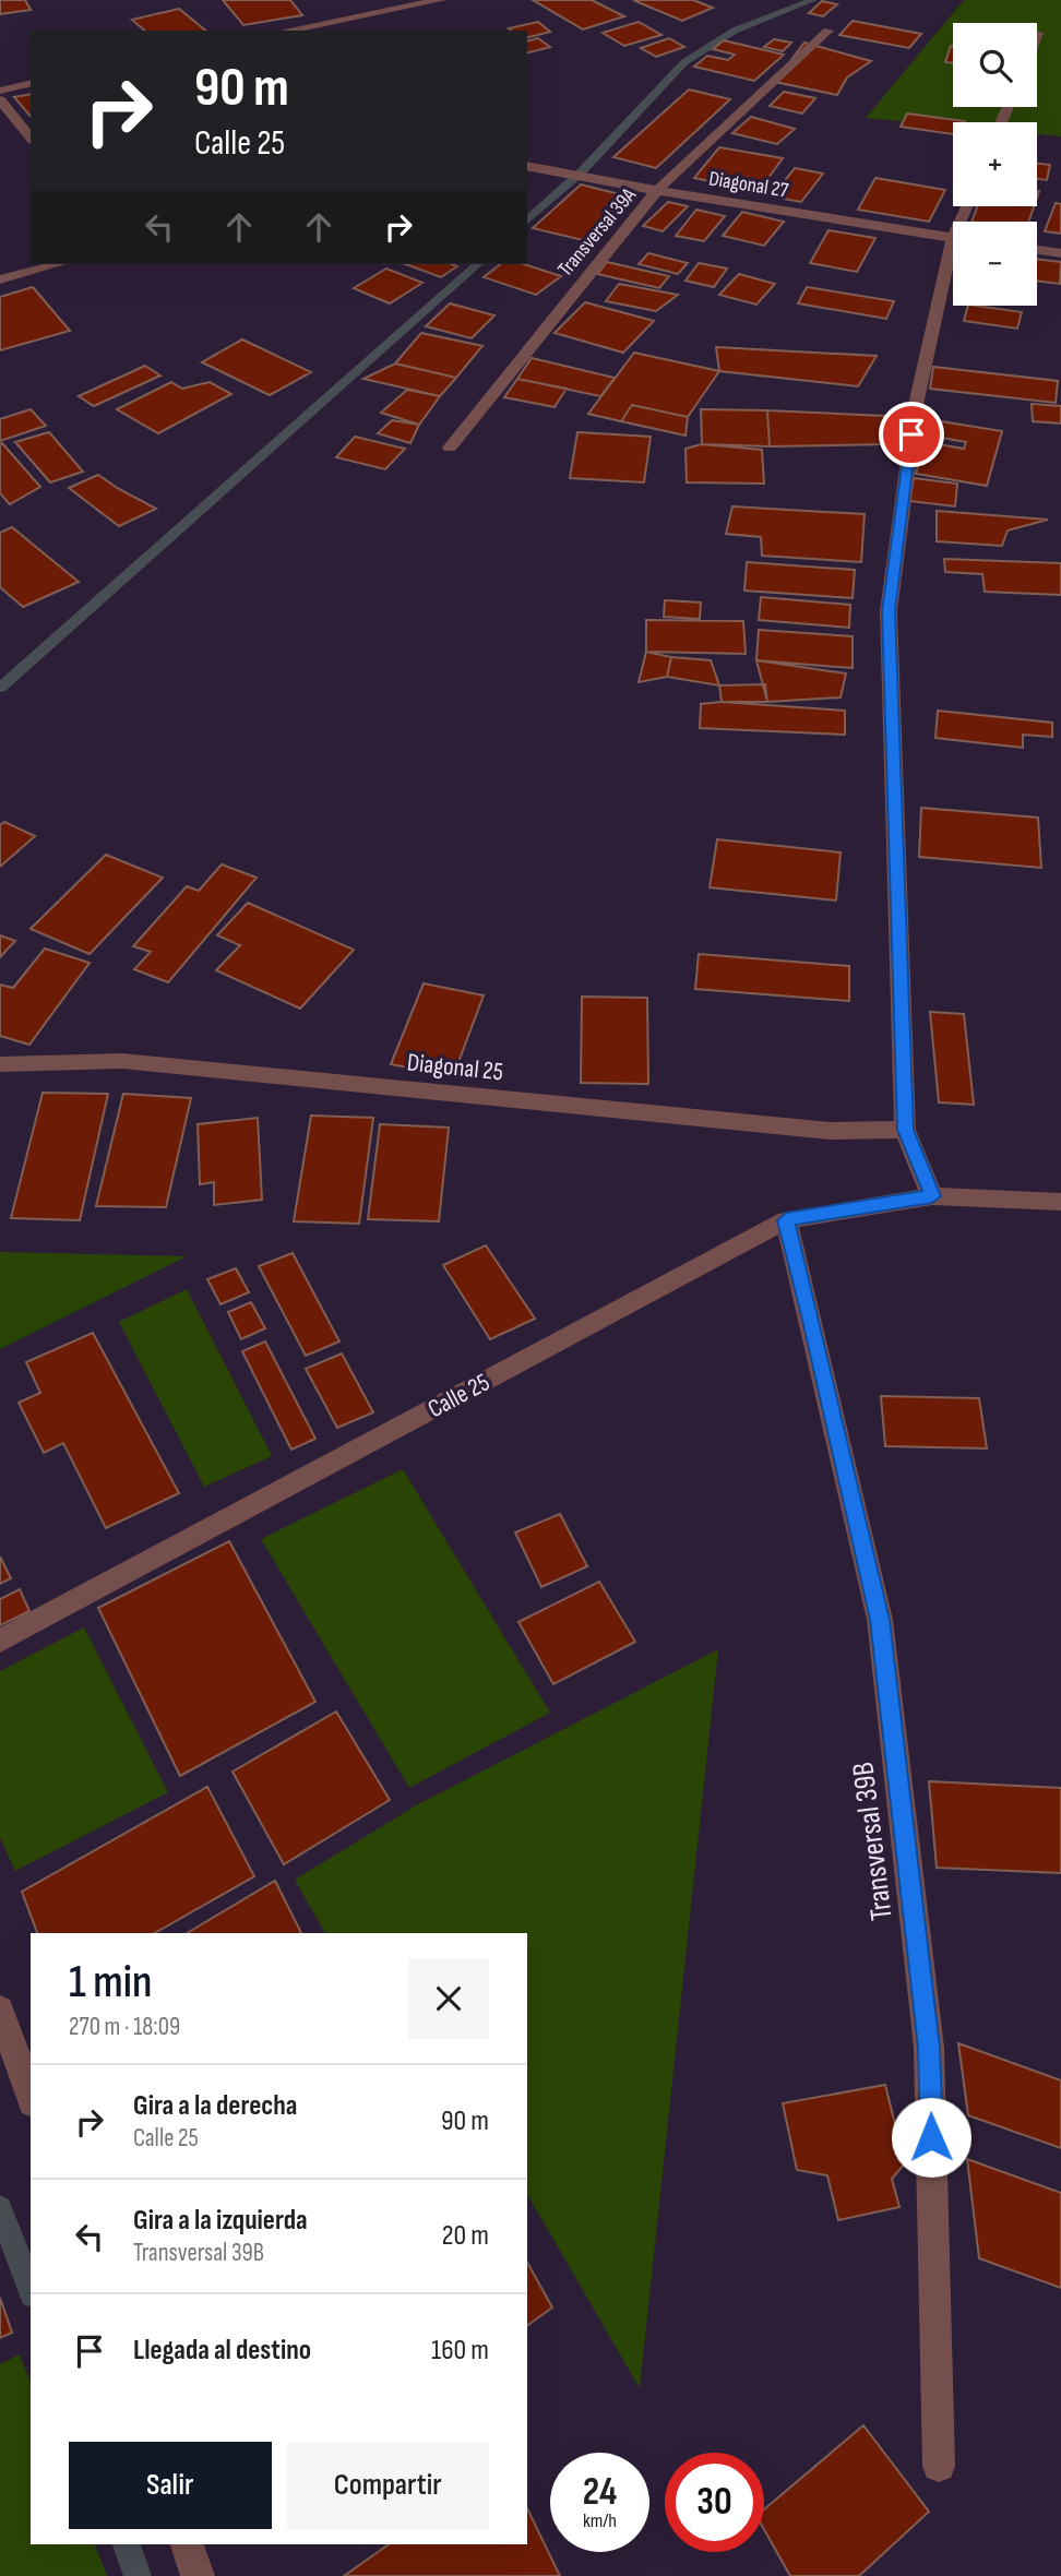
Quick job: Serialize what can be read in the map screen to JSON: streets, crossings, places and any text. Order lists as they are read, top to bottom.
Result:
{
  "streets": {
    "street": [
      "Diagonal 27",
      "Transversal 39A",
      "Diagonal 25",
      "Calle 25",
      "Transversal 39B"
    ]
  },
  "crossings": [
    ["Diagonal 27", "Transversal 39A"],
    ["Calle 25", "Transversal 39B"]
  ],
  "page": {
    "map_buttons": ["+", "−"],
    "turn": ["90 m", "Calle 25"],
    "heading": ["1 min", "270 m · 18:09"],
    "list": [
      {
        "name": "Gira a la derecha",
        "note": "Calle 25",
        "value": "90 m"
      },
      {
        "name": "Gira a la izquierda",
        "note": "Transversal 39B",
        "value": "20 m"
      },
      {
        "name": "Llegada al destino",
        "value": "160 m"
      }
    ],
    "buttons": ["Salir", "Compartir"],
    "speed": "24 km/h",
    "limit": "30"
  }
}
